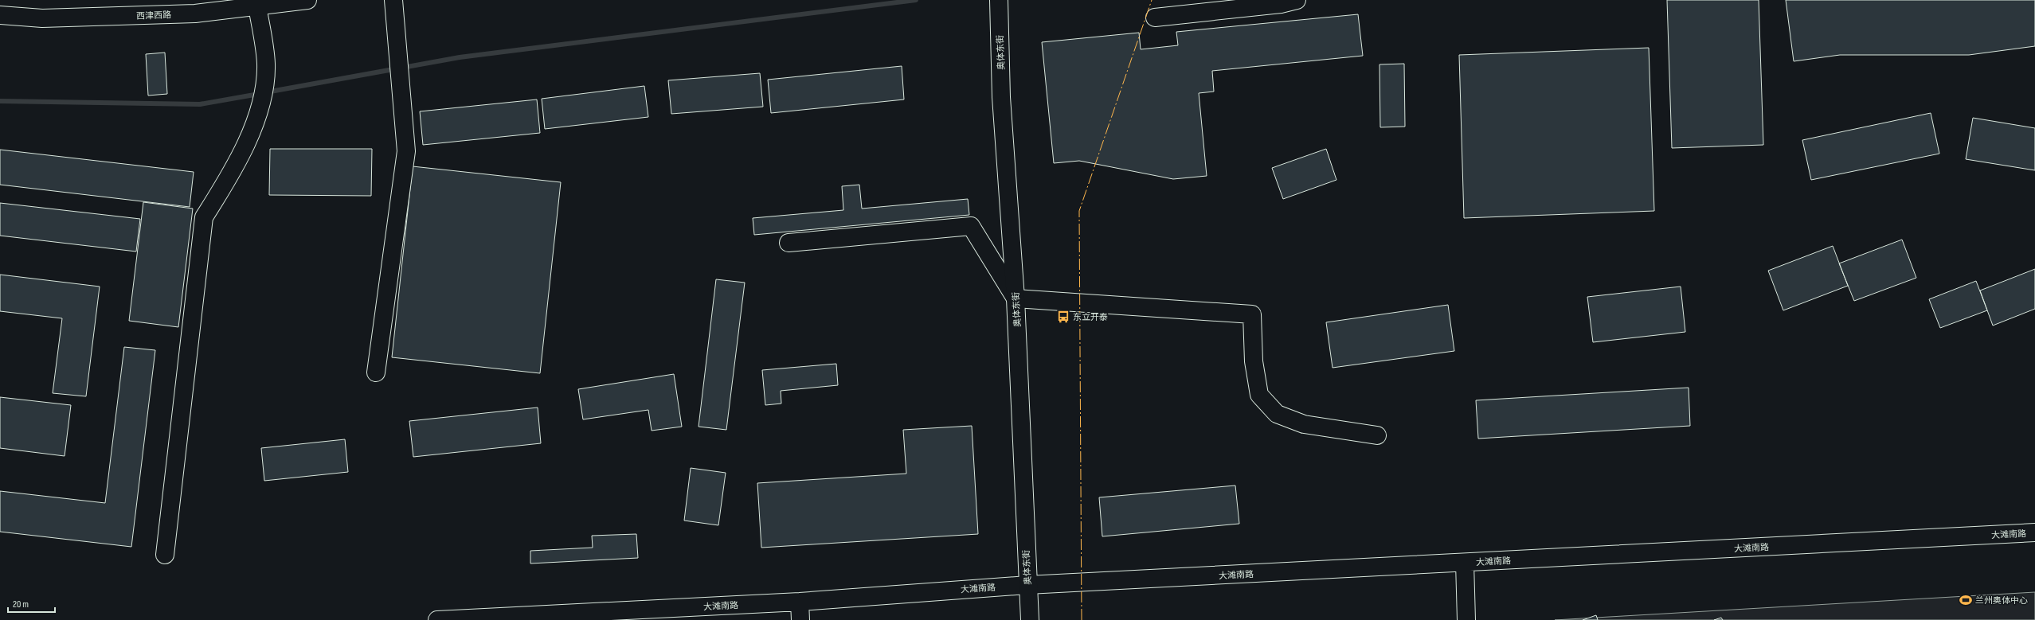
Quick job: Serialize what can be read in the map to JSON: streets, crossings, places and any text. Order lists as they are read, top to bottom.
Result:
{
  "streets": {
    "street": ["西津西路", "奥体东街", "大滩南路"]
  },
  "crossings": [
    ["奥体东街", "大滩南路"]
  ],
  "places": {
    "bus stop": ["东立开泰"],
    "sports": ["兰州奥体中心"]
  },
  "scale_bar": "20 m"
}
